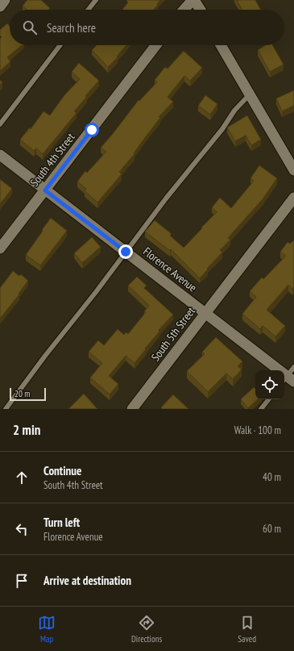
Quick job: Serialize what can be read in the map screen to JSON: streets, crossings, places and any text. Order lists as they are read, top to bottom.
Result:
{
  "streets": {
    "street": ["South 4th Street", "Florence Avenue", "South 5th Street"]
  },
  "crossings": [
    ["South 4th Street", "Florence Avenue"],
    ["Florence Avenue", "South 5th Street"]
  ],
  "scale_bar": "20 m",
  "page": {
    "search": "Search here",
    "scale": "20 m",
    "heading": ["2 min", "Walk · 100 m"],
    "list": [
      ["Continue", "South 4th Street", "40 m"],
      ["Turn left", "Florence Avenue", "60 m"],
      "Arrive at destination"
    ],
    "nav": ["Map", "Directions", "Saved"]
  }
}
